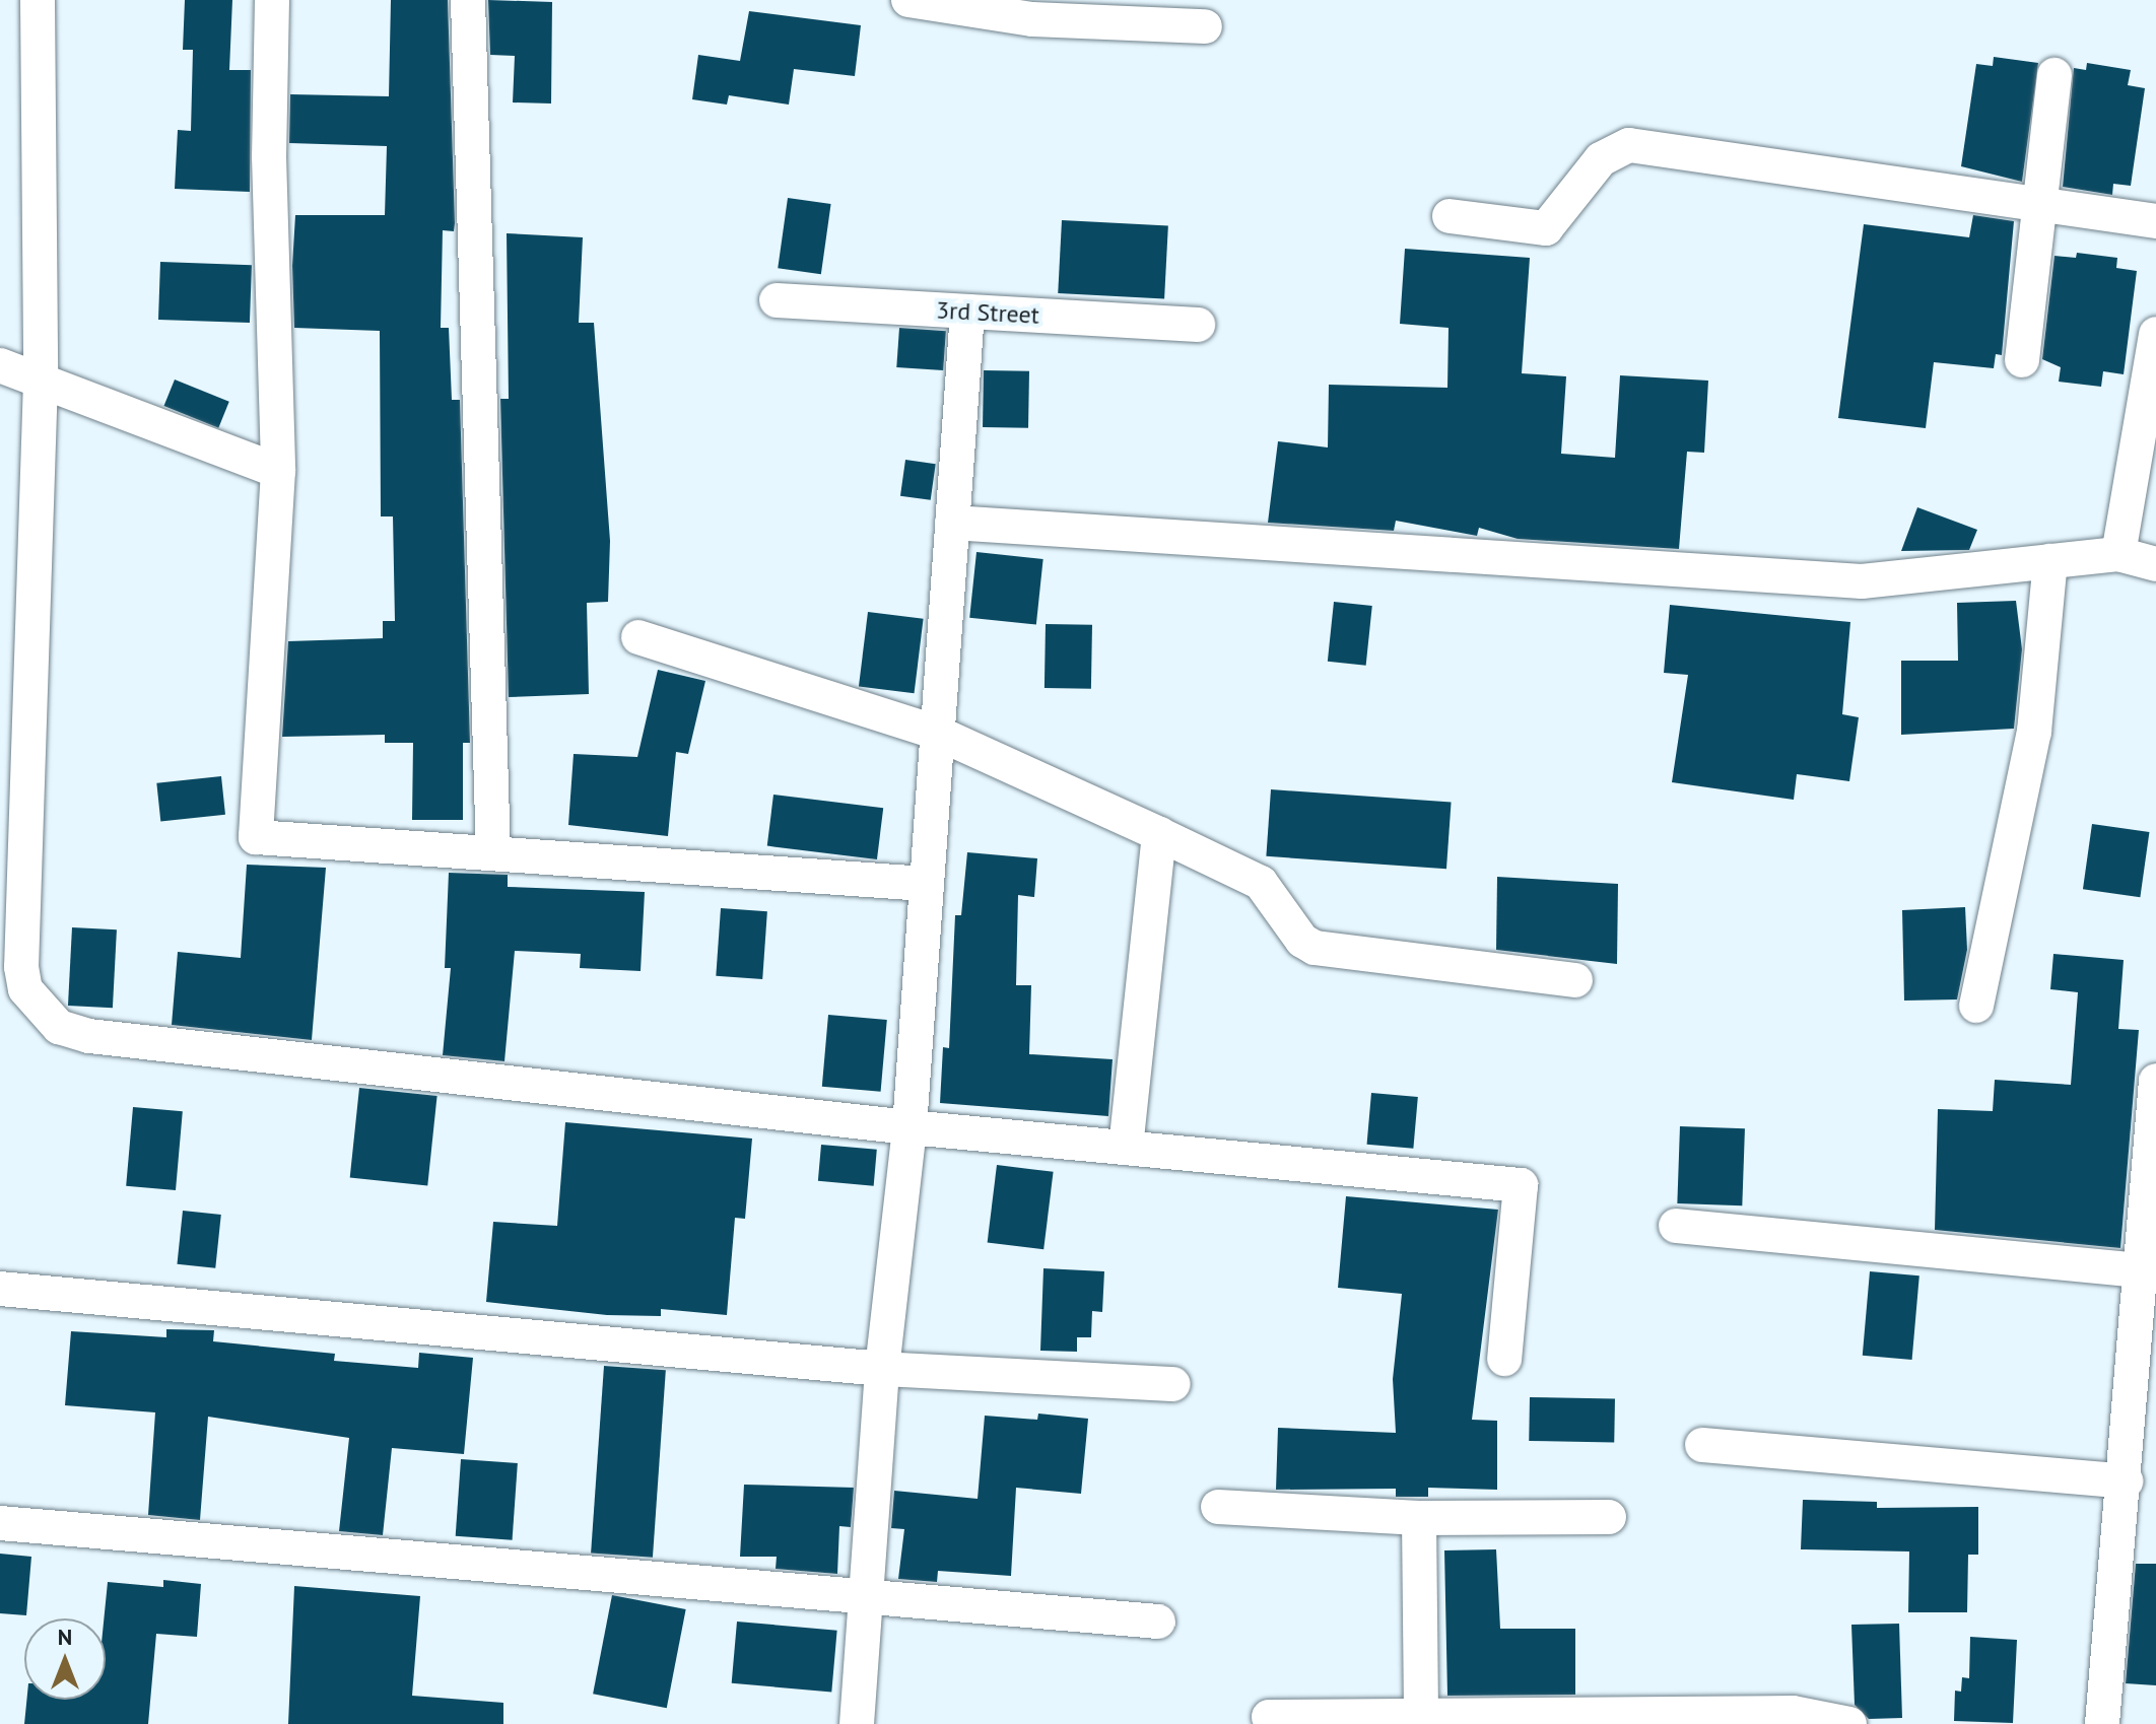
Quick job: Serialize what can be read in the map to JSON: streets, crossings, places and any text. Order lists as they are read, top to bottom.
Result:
{
  "streets": {
    "street": ["3rd Street"]
  },
  "north": "top"
}
